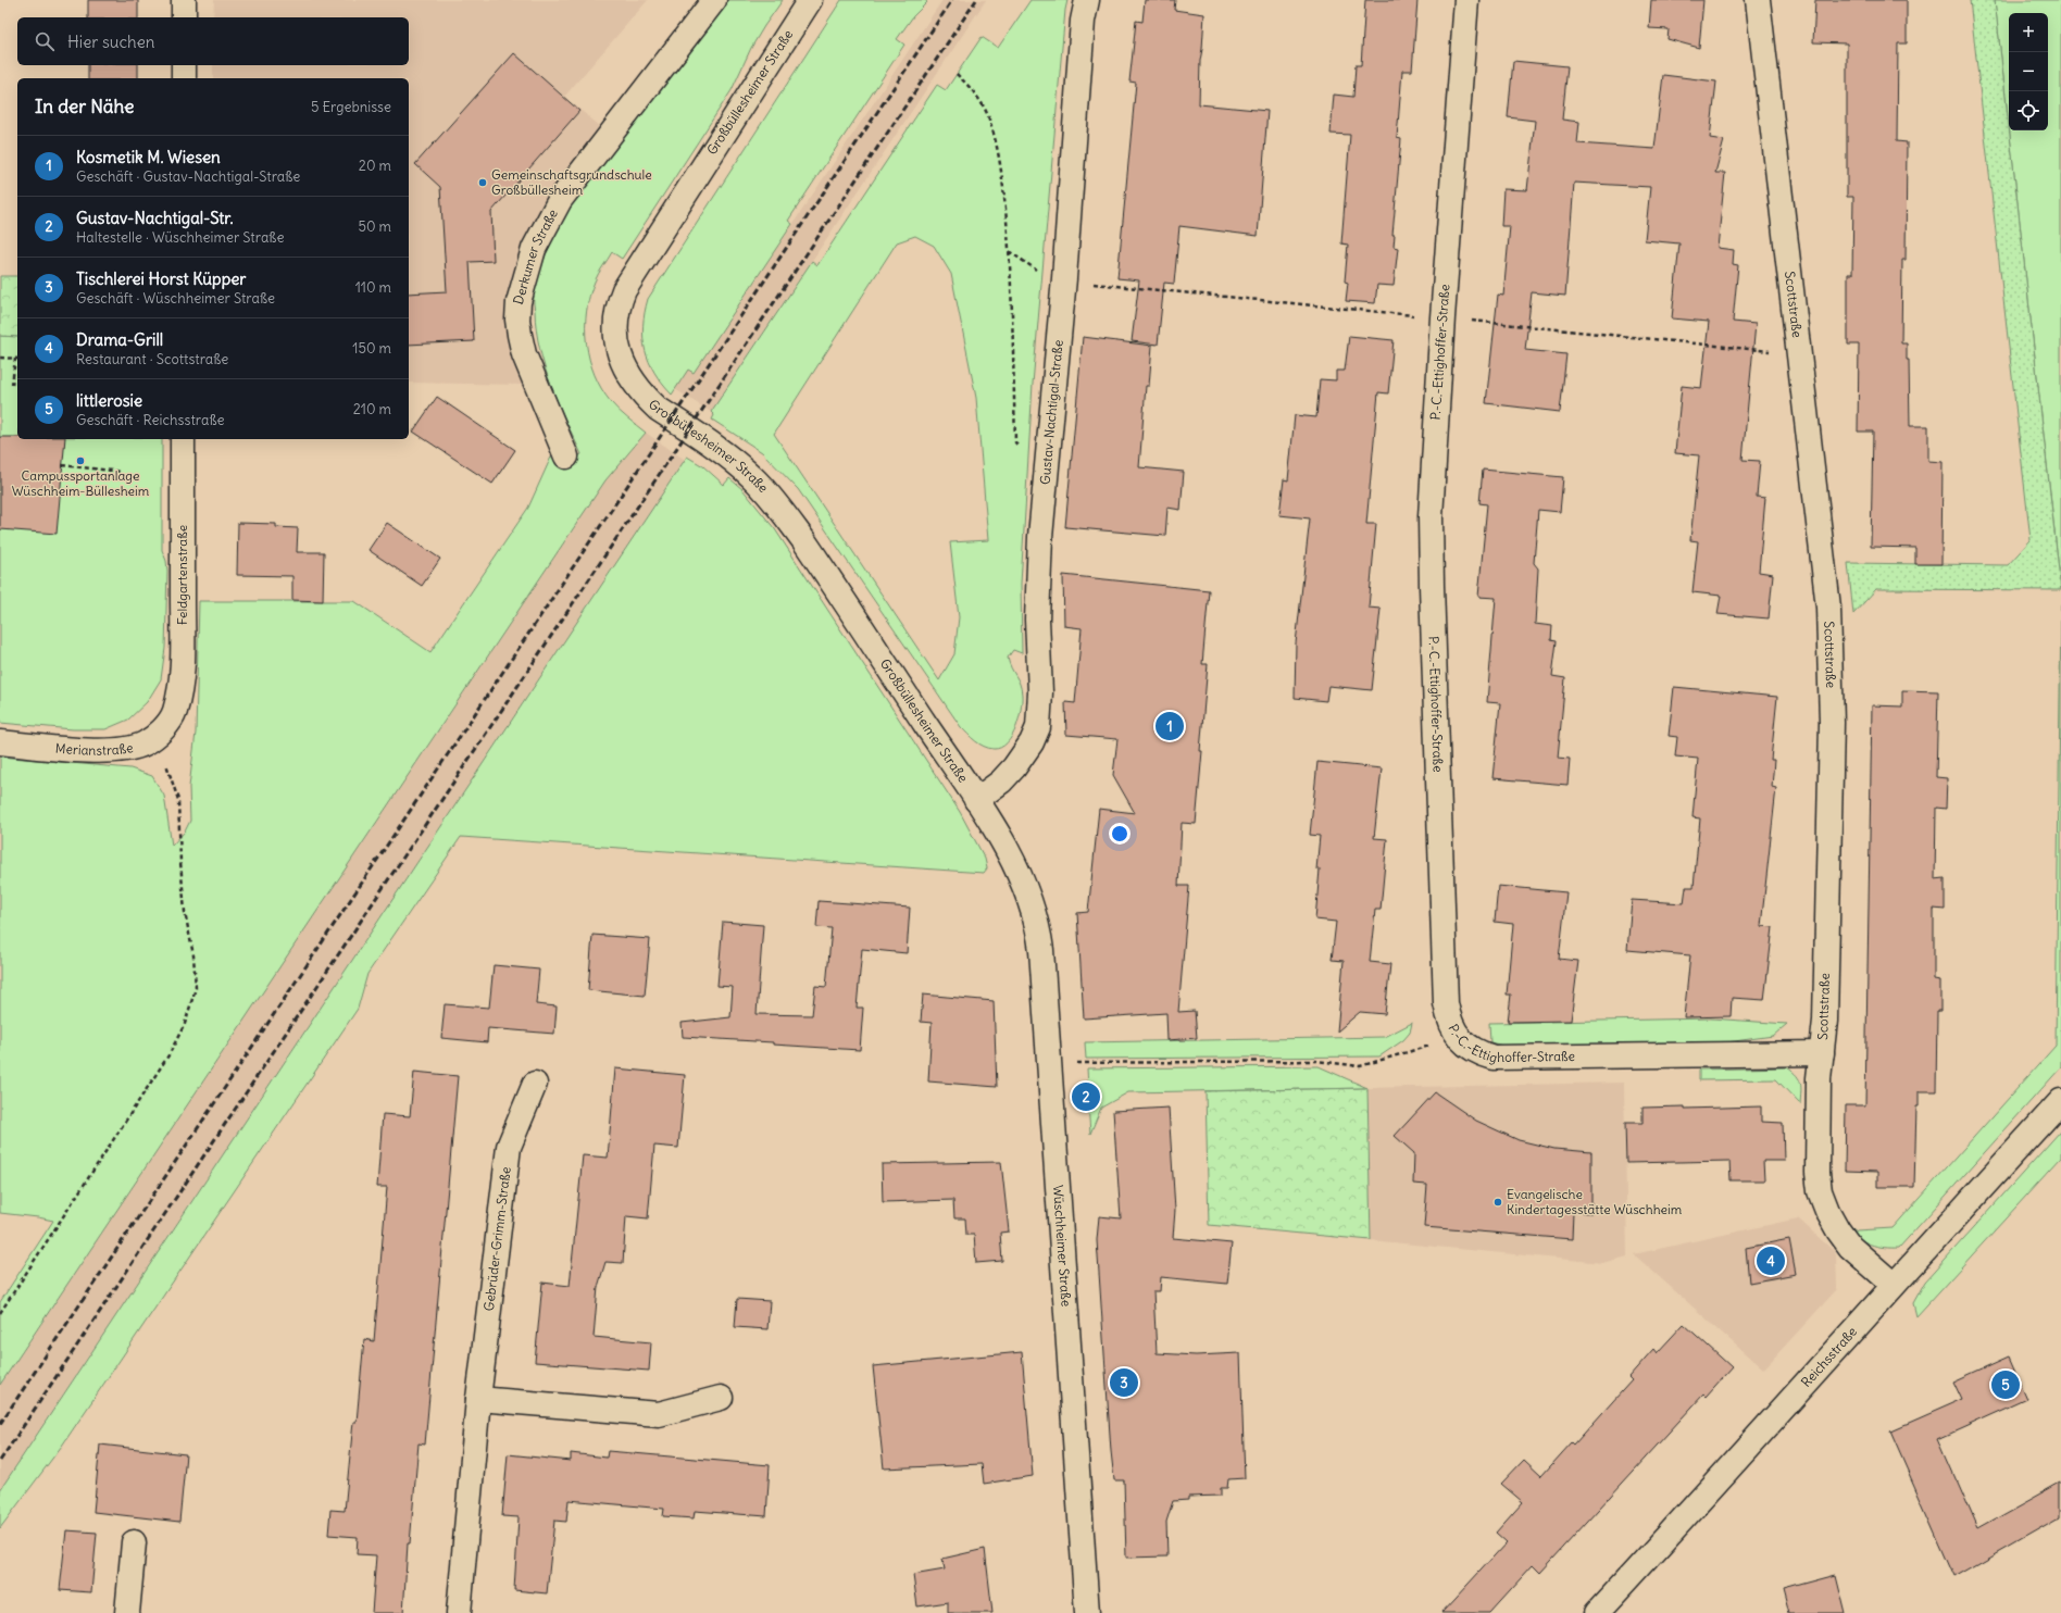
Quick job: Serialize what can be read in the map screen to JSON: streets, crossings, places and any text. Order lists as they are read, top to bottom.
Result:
{
  "streets": {
    "street": [
      "Großbüllesheimer Straße",
      "Derkumer Straße",
      "Scottstraße",
      "P.-C.-Ettighoffer-Straße",
      "Gustav-Nachtigal-Straße",
      "Feldgartenstraße",
      "Merianstraße",
      "Gebrüder-Grimm-Straße",
      "Wüschheimer Straße",
      "Reichsstraße"
    ]
  },
  "crossings": [
    ["Großbüllesheimer Straße", "Gustav-Nachtigal-Straße"],
    ["Großbüllesheimer Straße", "Wüschheimer Straße"],
    ["Scottstraße", "P.-C.-Ettighoffer-Straße"],
    ["Scottstraße", "Reichsstraße"],
    ["Feldgartenstraße", "Merianstraße"]
  ],
  "places": ["Gemeinschaftsgrundschule Großbüllesheim", "Campussportanlage Wüschheim-Büllesheim", "Evangelische Kindertagesstätte Wüschheim"],
  "page": {
    "map_buttons": ["+", "−"],
    "search": "Hier suchen",
    "heading": ["In der Nähe", "5 Ergebnisse"],
    "list": [
      {
        "mark": "1",
        "name": "Kosmetik M. Wiesen",
        "note": "Geschäft · Gustav-Nachtigal-Straße",
        "value": "20 m"
      },
      {
        "mark": "2",
        "name": "Gustav-Nachtigal-Str.",
        "note": "Haltestelle · Wüschheimer Straße",
        "value": "50 m"
      },
      {
        "mark": "3",
        "name": "Tischlerei Horst Küpper",
        "note": "Geschäft · Wüschheimer Straße",
        "value": "110 m"
      },
      {
        "mark": "4",
        "name": "Drama-Grill",
        "note": "Restaurant · Scottstraße",
        "value": "150 m"
      },
      {
        "mark": "5",
        "name": "littlerosie",
        "note": "Geschäft · Reichsstraße",
        "value": "210 m"
      }
    ],
    "pins": [
      "1",
      "2",
      "4",
      "3",
      "5"
    ]
  }
}
